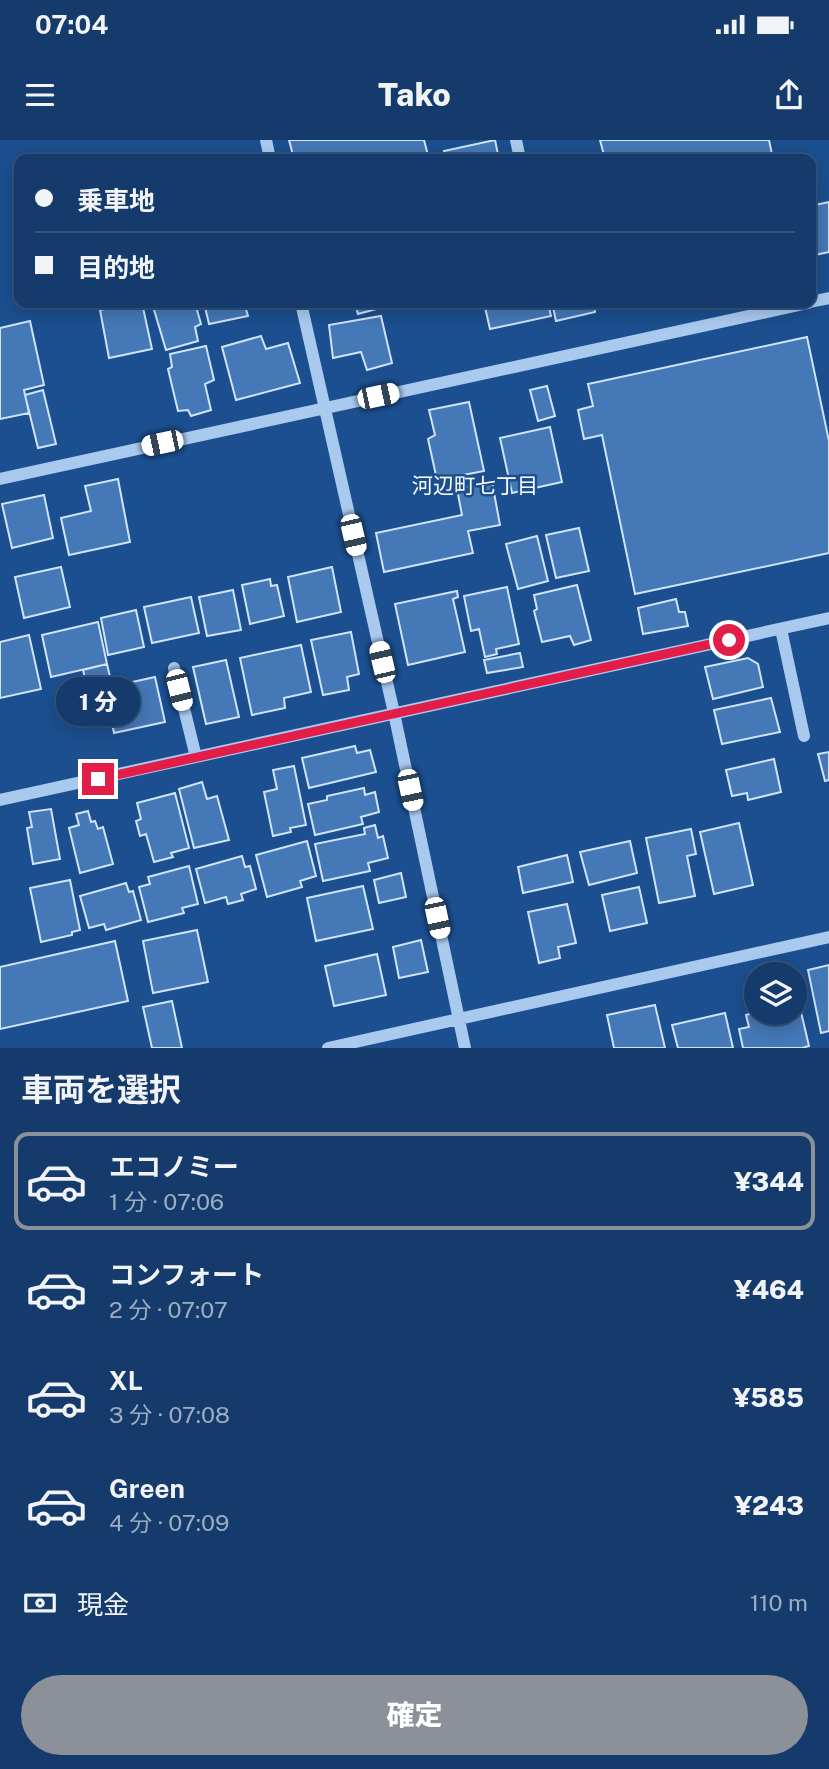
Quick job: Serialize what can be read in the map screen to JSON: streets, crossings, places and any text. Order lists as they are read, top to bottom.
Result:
{
  "districts": ["河辺町七丁目"],
  "page": {
    "status": "07:04",
    "header": "Tako",
    "banner": ["乗車地", "目的地"],
    "bubble": "1 分",
    "heading": "車両を選択",
    "list": [
      {
        "name": "エコノミー",
        "note": "1 分 · 07:06",
        "value": "¥344"
      },
      {
        "name": "コンフォート",
        "note": "2 分 · 07:07",
        "value": "¥464"
      },
      {
        "name": "XL",
        "note": "3 分 · 07:08",
        "value": "¥585"
      },
      {
        "name": "Green",
        "note": "4 分 · 07:09",
        "value": "¥243"
      }
    ],
    "pay": ["現金", "110 m"],
    "buttons": "確定"
  }
}
